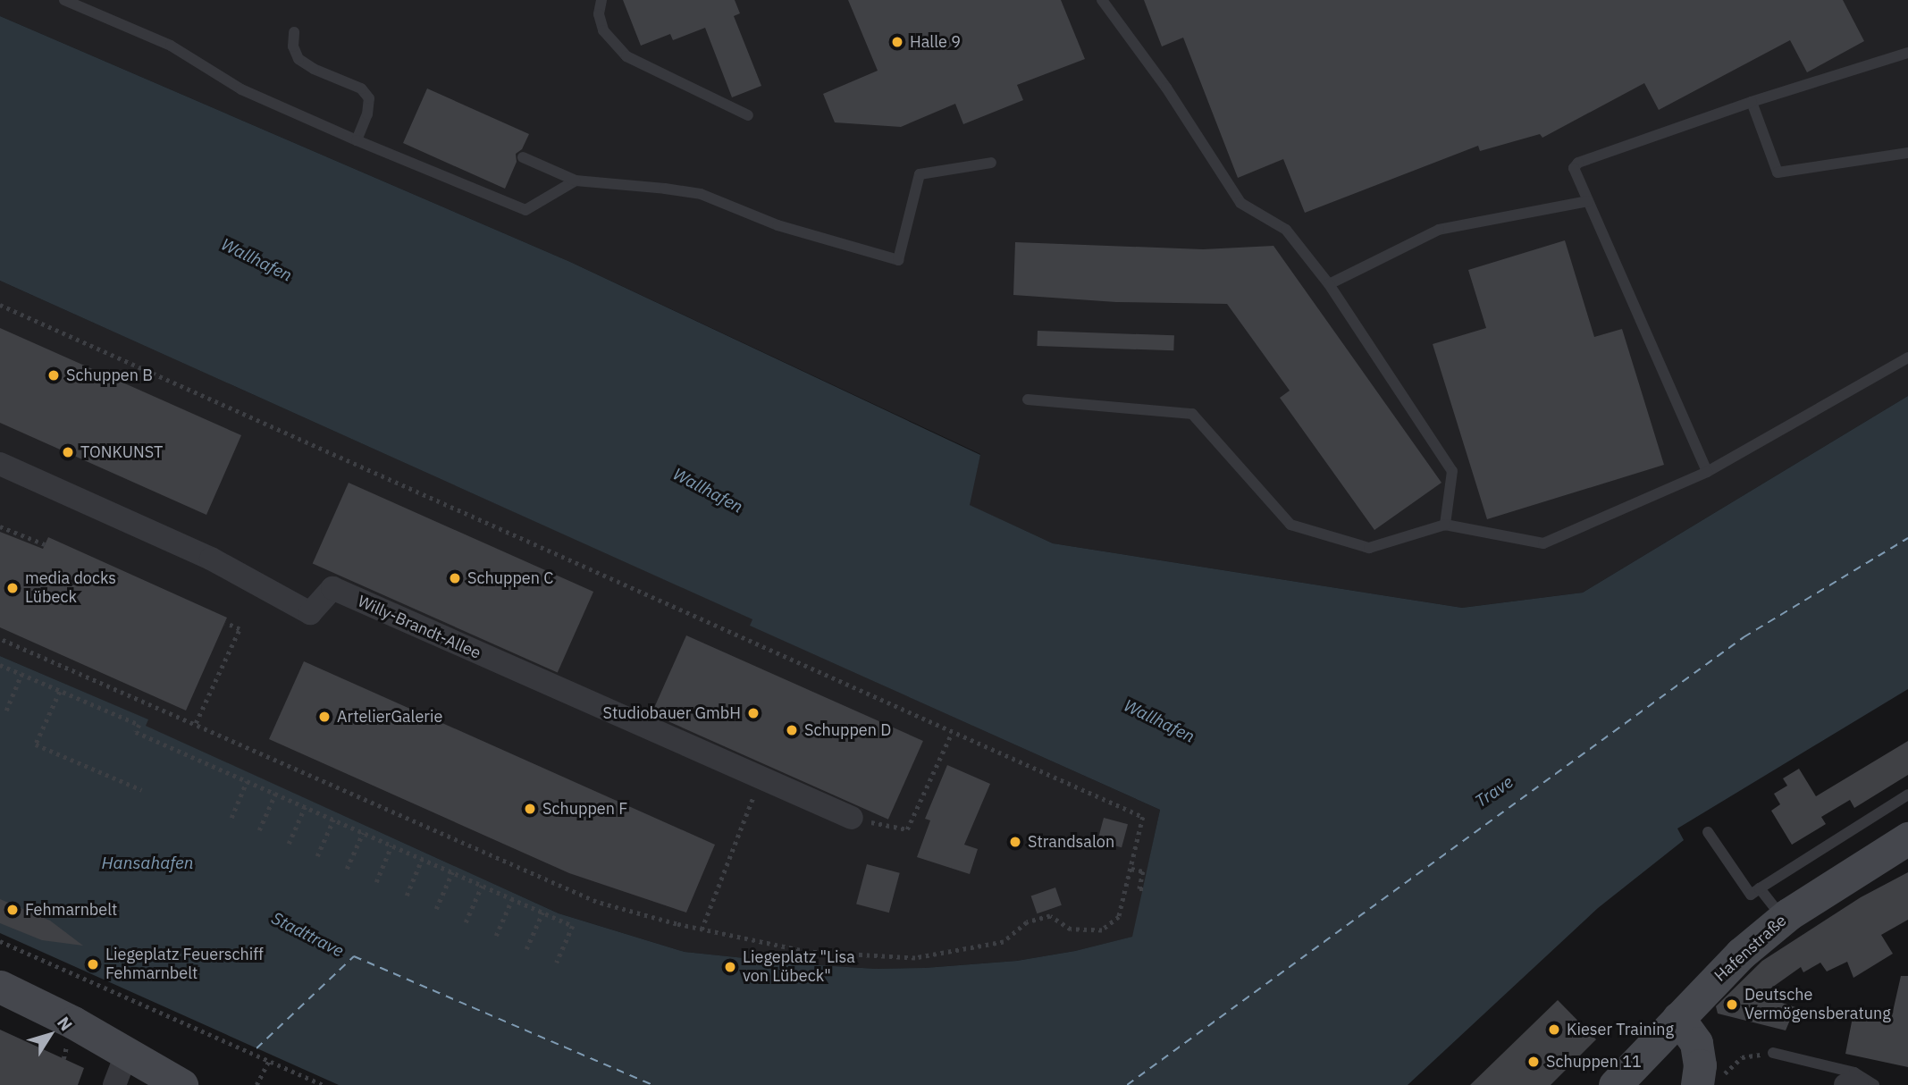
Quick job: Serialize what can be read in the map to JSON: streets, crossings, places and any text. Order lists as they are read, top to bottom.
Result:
{
  "streets": {
    "main road": ["Hafenstraße"],
    "street": ["Willy-Brandt-Allee"]
  },
  "water": [
    "Wallhafen",
    "Trave",
    "Hansahafen",
    "Stadttrave"
  ],
  "places": [
    "Halle 9",
    "Schuppen B",
    "TONKUNST",
    "Schuppen C",
    "media docks Lübeck",
    "Studiobauer GmbH",
    "ArtelierGalerie",
    "Schuppen D",
    "Schuppen F",
    "Strandsalon",
    "Fehmarnbelt",
    "Liegeplatz Feuerschiff Fehmarnbelt",
    "Liegeplatz \"Lisa von Lübeck\"",
    "Deutsche Vermögensberatung",
    "Kieser Training",
    "Schuppen 11"
  ],
  "north": "top right"
}
